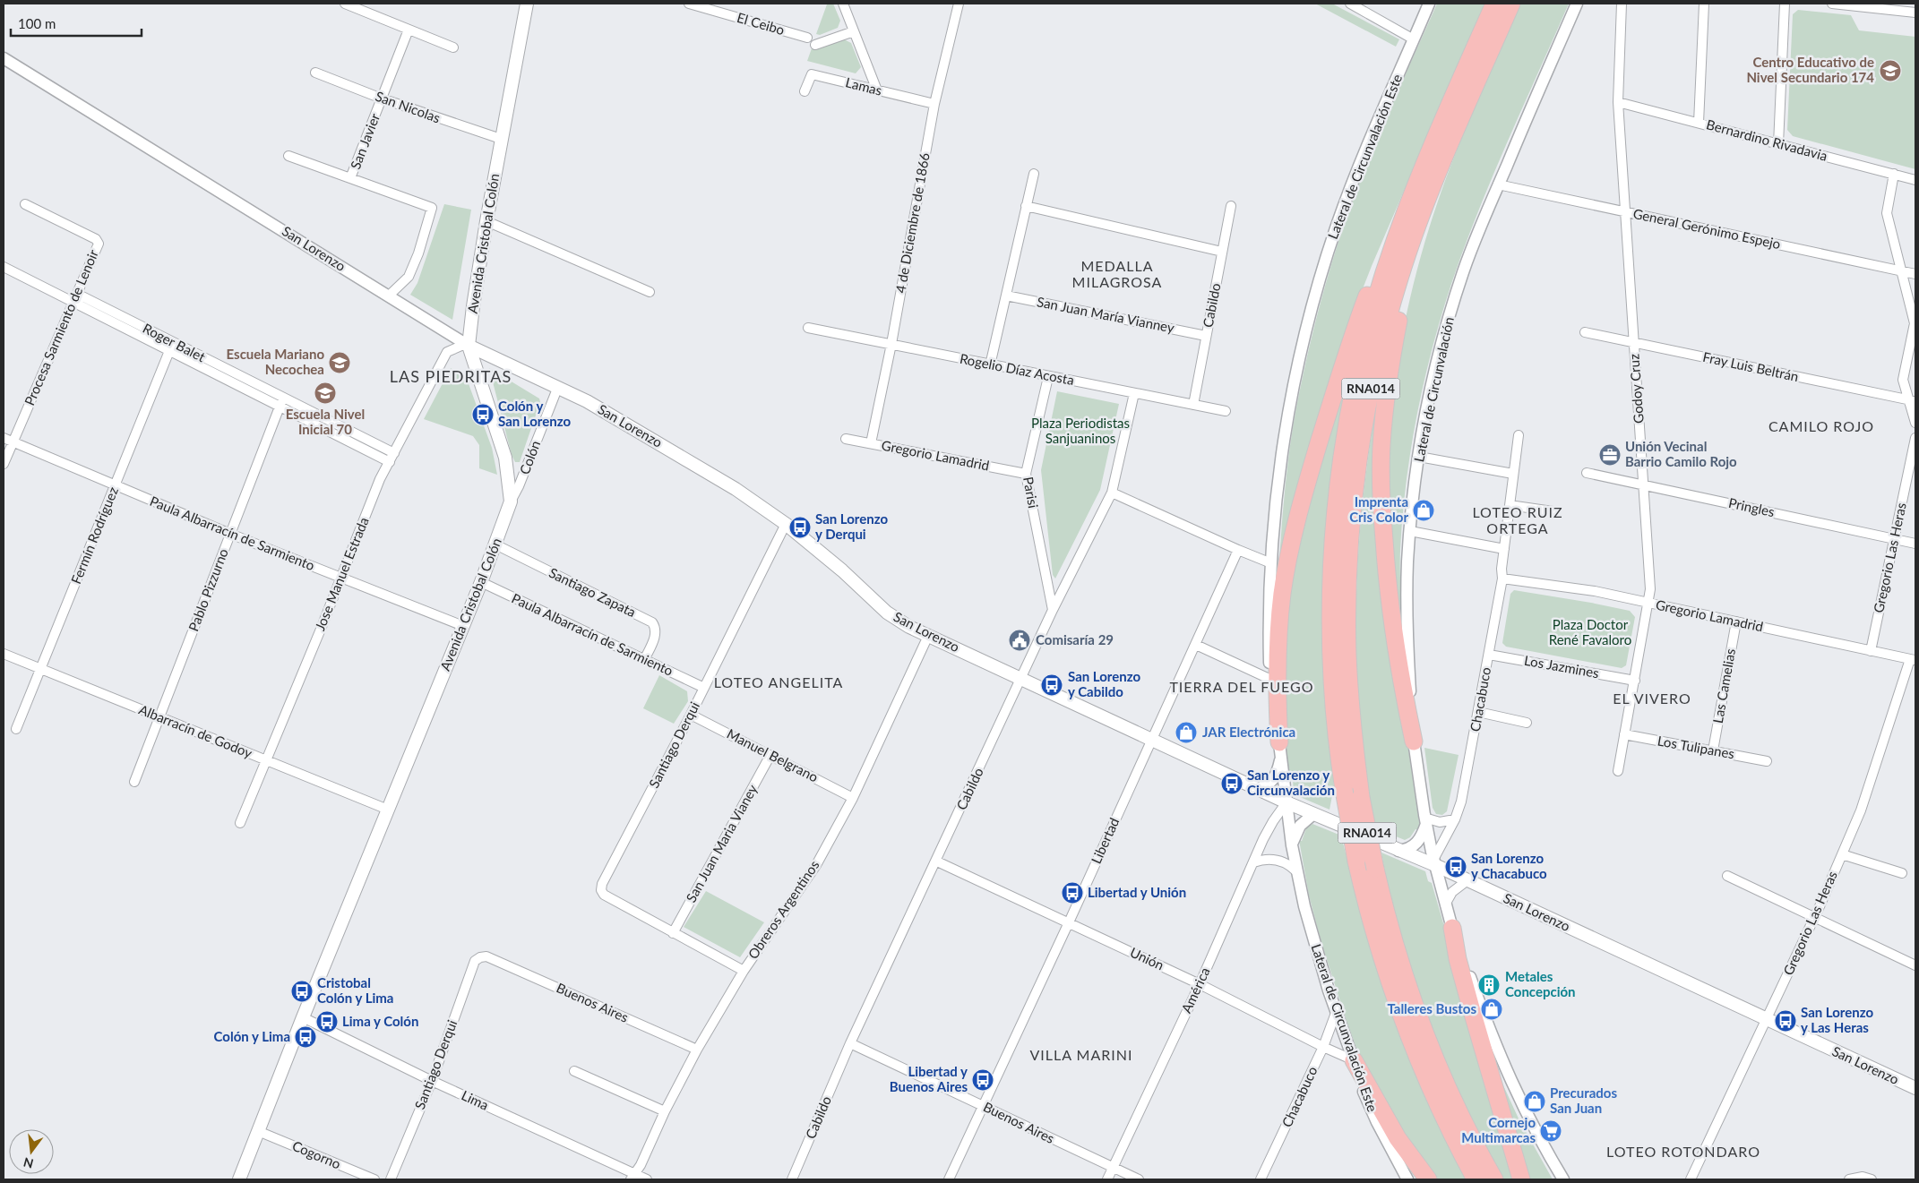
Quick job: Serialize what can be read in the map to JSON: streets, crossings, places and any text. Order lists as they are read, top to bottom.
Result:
{
  "streets": {
    "highway": ["RNA014"],
    "main road": ["Avenida Cristobal Colón", "San Lorenzo"],
    "street": [
      "El Ceibo",
      "Lamas",
      "San Nicolas",
      "Bernardino Rivadavia",
      "San Javier",
      "Lateral de Circunvalación Este",
      "4 de Diciembre de 1866",
      "General Gerónimo Espejo",
      "Cabildo",
      "San Juan María Vianney",
      "Procesa Sarmiento de Lenoir",
      "Roger Balet",
      "Fray Luis Beltrán",
      "Rogelio Díaz Acosta",
      "Godoy Cruz",
      "Lateral de Circunvalación",
      "Gregorio Lamadrid",
      "Colón",
      "Parisi",
      "Pringles",
      "Paula Albarracín de Sarmiento",
      "Fermín Rodríguez",
      "Gregorio Las Heras",
      "Jose Manuel Estrada",
      "Pablo Pizzurno",
      "Santiago Zapata",
      "Los Jazmines",
      "Las Camelias",
      "Chacabuco",
      "Albarracín de Godoy",
      "Santiago Derqui",
      "Los Tulipanes",
      "Manuel Belgrano",
      "Libertad",
      "San Juan Maria Vianey",
      "Obreros Argentinos",
      "Unión",
      "América",
      "Buenos Aires",
      "Lima",
      "Cogorno"
    ]
  },
  "crossings": [
    ["Lamas", "4 de Diciembre de 1866"],
    ["San Nicolas", "San Javier"],
    ["San Nicolas", "Avenida Cristobal Colón"],
    ["Bernardino Rivadavia", "Godoy Cruz"],
    ["Lateral de Circunvalación Este", "San Lorenzo"],
    ["Lateral de Circunvalación Este", "Chacabuco"],
    ["Lateral de Circunvalación Este", "Unión"],
    ["Lateral de Circunvalación Este", "América"],
    ["4 de Diciembre de 1866", "Rogelio Díaz Acosta"],
    ["4 de Diciembre de 1866", "Gregorio Lamadrid"],
    ["General Gerónimo Espejo", "Godoy Cruz"],
    ["General Gerónimo Espejo", "Lateral de Circunvalación"],
    ["Avenida Cristobal Colón", "San Lorenzo"],
    ["Avenida Cristobal Colón", "Colón"],
    ["Avenida Cristobal Colón", "Paula Albarracín de Sarmiento"],
    ["Avenida Cristobal Colón", "Jose Manuel Estrada"],
    ["Avenida Cristobal Colón", "Santiago Zapata"],
    ["Avenida Cristobal Colón", "Albarracín de Godoy"],
    ["Avenida Cristobal Colón", "Lima"],
    ["Avenida Cristobal Colón", "Cogorno"],
    ["San Lorenzo", "Cabildo"],
    ["San Lorenzo", "Lateral de Circunvalación"],
    ["San Lorenzo", "Colón"],
    ["San Lorenzo", "Gregorio Las Heras"],
    ["San Lorenzo", "Jose Manuel Estrada"],
    ["San Lorenzo", "Chacabuco"],
    ["San Lorenzo", "Santiago Derqui"],
    ["San Lorenzo", "Libertad"],
    ["San Lorenzo", "Obreros Argentinos"],
    ["San Lorenzo", "América"],
    ["Cabildo", "San Juan María Vianney"],
    ["Cabildo", "Rogelio Díaz Acosta"],
    ["Cabildo", "Parisi"],
    ["Cabildo", "Unión"],
    ["Cabildo", "Buenos Aires"],
    ["Procesa Sarmiento de Lenoir", "Roger Balet"],
    ["Procesa Sarmiento de Lenoir", "Paula Albarracín de Sarmiento"],
    ["Roger Balet", "Fermín Rodríguez"],
    ["Roger Balet", "Jose Manuel Estrada"],
    ["Roger Balet", "Pablo Pizzurno"],
    ["Fray Luis Beltrán", "Godoy Cruz"],
    ["Rogelio Díaz Acosta", "Parisi"],
    ["Godoy Cruz", "Gregorio Lamadrid"],
    ["Godoy Cruz", "Pringles"],
    ["Godoy Cruz", "Los Jazmines"],
    ["Godoy Cruz", "Los Tulipanes"],
    ["Lateral de Circunvalación", "Chacabuco"],
    ["Gregorio Lamadrid", "Parisi"],
    ["Gregorio Lamadrid", "Gregorio Las Heras"],
    ["Gregorio Lamadrid", "Las Camelias"],
    ["Gregorio Lamadrid", "Chacabuco"],
    ["Pringles", "Gregorio Las Heras"],
    ["Paula Albarracín de Sarmiento", "Fermín Rodríguez"],
    ["Paula Albarracín de Sarmiento", "Jose Manuel Estrada"],
    ["Paula Albarracín de Sarmiento", "Pablo Pizzurno"],
    ["Paula Albarracín de Sarmiento", "Santiago Zapata"],
    ["Paula Albarracín de Sarmiento", "Santiago Derqui"],
    ["Fermín Rodríguez", "Albarracín de Godoy"],
    ["Jose Manuel Estrada", "Albarracín de Godoy"],
    ["Pablo Pizzurno", "Albarracín de Godoy"],
    ["Los Jazmines", "Chacabuco"],
    ["Las Camelias", "Los Tulipanes"],
    ["Chacabuco", "Unión"],
    ["Santiago Derqui", "Manuel Belgrano"],
    ["Santiago Derqui", "San Juan Maria Vianey"],
    ["Santiago Derqui", "Buenos Aires"],
    ["Santiago Derqui", "Lima"],
    ["Manuel Belgrano", "San Juan Maria Vianey"],
    ["Manuel Belgrano", "Obreros Argentinos"],
    ["Libertad", "Unión"],
    ["Libertad", "Buenos Aires"],
    ["Obreros Argentinos", "Buenos Aires"],
    ["Obreros Argentinos", "Lima"],
    ["Unión", "América"],
    ["América", "Buenos Aires"]
  ],
  "districts": [
    "MEDALLA MILAGROSA",
    "LAS PIEDRITAS",
    "CAMILO ROJO",
    "LOTEO RUIZ ORTEGA",
    "LOTEO ANGELITA",
    "TIERRA DEL FUEGO",
    "EL VIVERO",
    "VILLA MARINI",
    "LOTEO ROTONDARO"
  ],
  "parks": ["Plaza Periodistas Sanjuaninos", "Plaza Doctor René Favaloro"],
  "places": {
    "school or university": ["Centro Educativo de Nivel Secundario 174", "Escuela Mariano Necochea", "Escuela Nivel Inicial 70"],
    "bus stop": [
      "Colón y San Lorenzo",
      "San Lorenzo y Derqui",
      "San Lorenzo y Cabildo",
      "San Lorenzo y Circunvalación",
      "San Lorenzo y Chacabuco",
      "Libertad y Unión",
      "Cristobal Colón y Lima",
      "San Lorenzo y Las Heras",
      "Lima y Colón",
      "Colón y Lima",
      "Libertad y Buenos Aires"
    ],
    "office": ["Unión Vecinal Barrio Camilo Rojo"],
    "shop": [
      "Imprenta Cris Color",
      "JAR Electrónica",
      "Talleres Bustos",
      "Precurados San Juan"
    ],
    "public building": ["Comisaría 29"],
    "building": ["Metales Concepción"],
    "supermarket": ["Cornejo Multimarcas"]
  },
  "scale_bar": "100 m",
  "north": "bottom"
}
